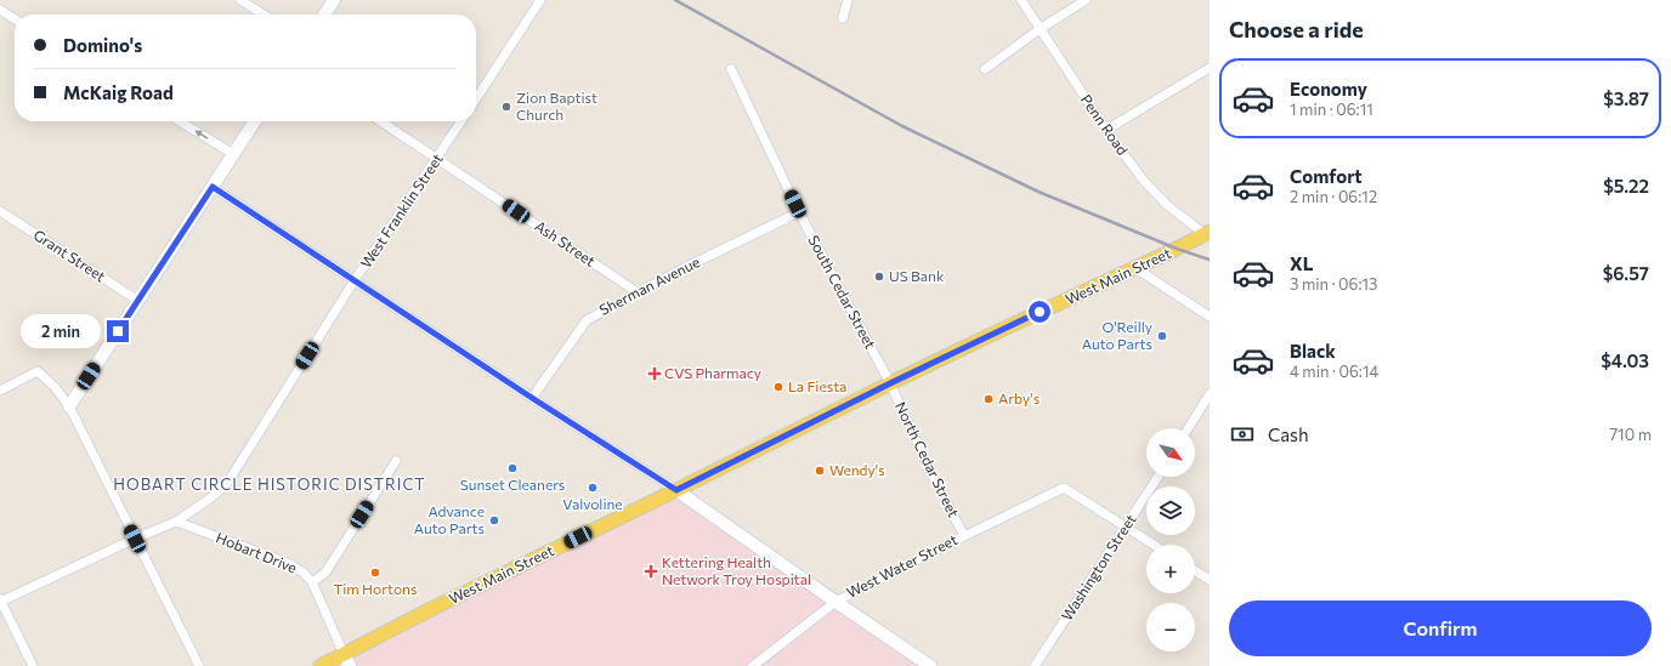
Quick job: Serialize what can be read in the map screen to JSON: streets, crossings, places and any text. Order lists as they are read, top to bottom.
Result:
{
  "streets": {
    "main road": ["West Main Street"],
    "street": [
      "Penn Road",
      "West Franklin Street",
      "Ash Street",
      "Grant Street",
      "Sherman Avenue",
      "South Cedar Street",
      "North Cedar Street",
      "Hobart Drive",
      "West Water Street",
      "Washington Street"
    ]
  },
  "crossings": [
    ["Penn Road", "West Main Street"],
    ["West Franklin Street", "Ash Street"],
    ["West Franklin Street", "Hobart Drive"],
    ["Ash Street", "Sherman Avenue"],
    ["West Main Street", "South Cedar Street"],
    ["West Main Street", "North Cedar Street"],
    ["West Main Street", "Hobart Drive"],
    ["Sherman Avenue", "South Cedar Street"],
    ["South Cedar Street", "North Cedar Street"],
    ["North Cedar Street", "West Water Street"],
    ["West Water Street", "Washington Street"]
  ],
  "districts": ["HOBART CIRCLE HISTORIC DISTRICT"],
  "places": {
    "other": [
      "Zion Baptist Church",
      "US Bank",
      "O'Reilly Auto Parts",
      "La Fiesta",
      "Arby's",
      "Sunset Cleaners",
      "Wendy's",
      "Valvoline",
      "Advance Auto Parts",
      "Tim Hortons"
    ],
    "health": ["CVS Pharmacy", "Kettering Health Network Troy Hospital"]
  },
  "north": "bottom right",
  "page": {
    "heading": "Choose a ride",
    "banner": ["Domino's", "McKaig Road"],
    "list": [
      {
        "name": "Economy",
        "note": "1 min · 06:11",
        "value": "$3.87"
      },
      {
        "name": "Comfort",
        "note": "2 min · 06:12",
        "value": "$5.22"
      },
      {
        "name": "XL",
        "note": "3 min · 06:13",
        "value": "$6.57"
      },
      {
        "name": "Black",
        "note": "4 min · 06:14",
        "value": "$4.03"
      }
    ],
    "bubble": "2 min",
    "pay": ["Cash", "710 m"],
    "map_buttons": ["+", "−"],
    "buttons": "Confirm"
  }
}
